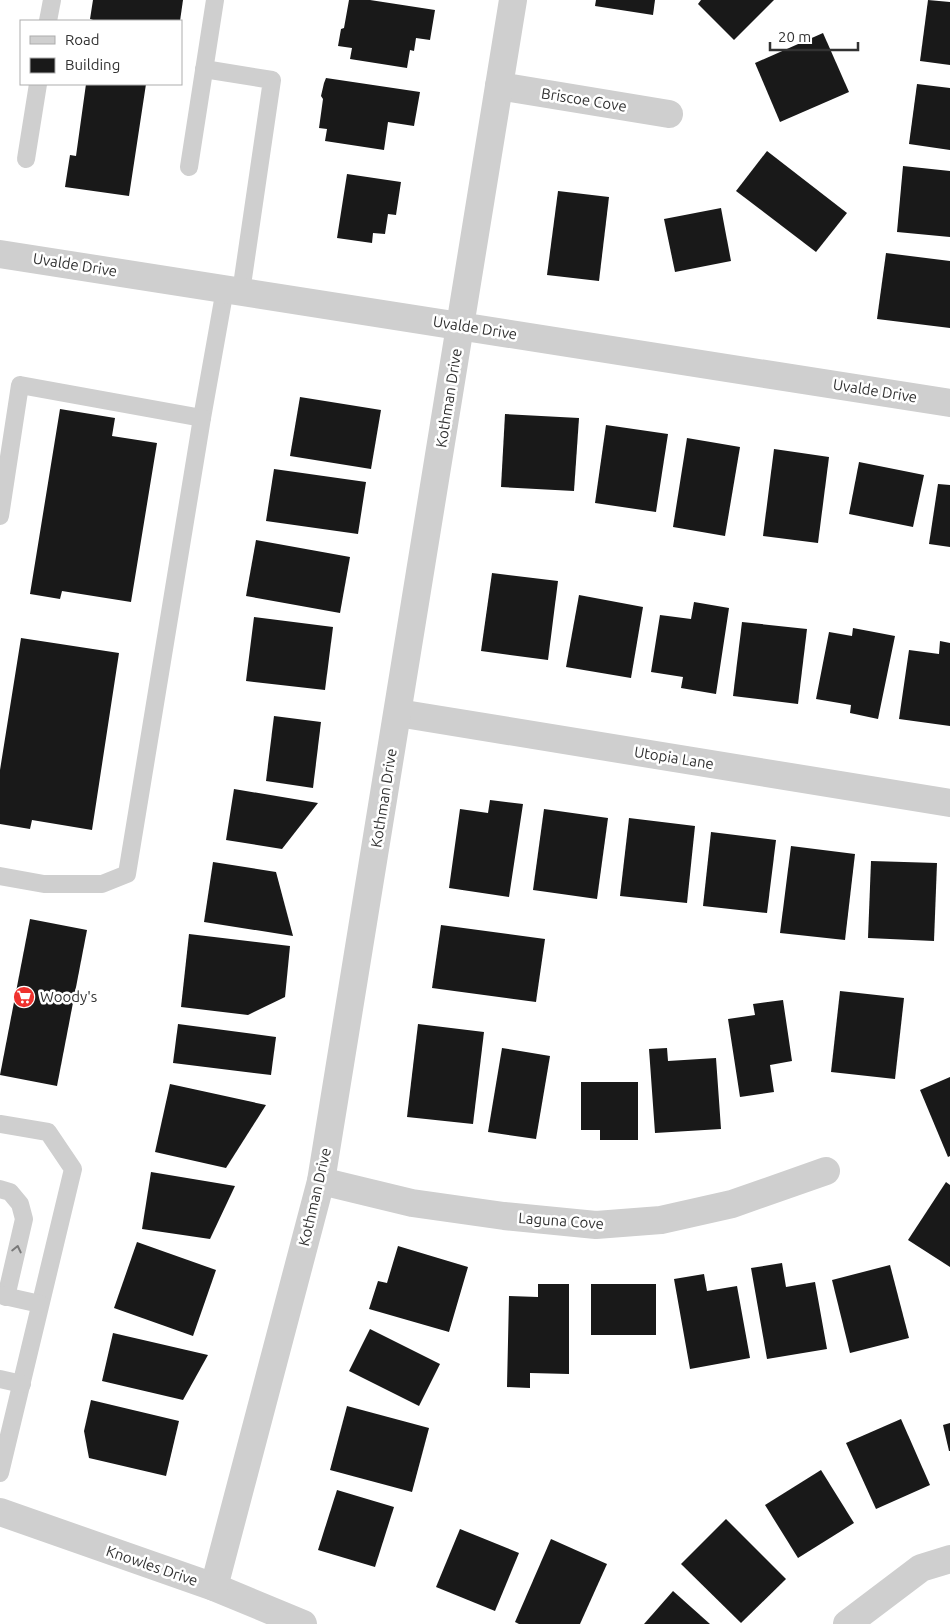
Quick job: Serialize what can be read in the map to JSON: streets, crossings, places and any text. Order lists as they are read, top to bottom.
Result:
{
  "streets": {
    "street": [
      "Briscoe Cove",
      "Uvalde Drive",
      "Kothman Drive",
      "Utopia Lane",
      "Laguna Cove",
      "Knowles Drive"
    ]
  },
  "crossings": [
    ["Briscoe Cove", "Kothman Drive"],
    ["Uvalde Drive", "Kothman Drive"],
    ["Kothman Drive", "Utopia Lane"],
    ["Kothman Drive", "Laguna Cove"],
    ["Kothman Drive", "Knowles Drive"]
  ],
  "places": {
    "supermarket": ["Woody's"]
  },
  "legend": ["Road", "Building"],
  "scale_bar": "20 m"
}
